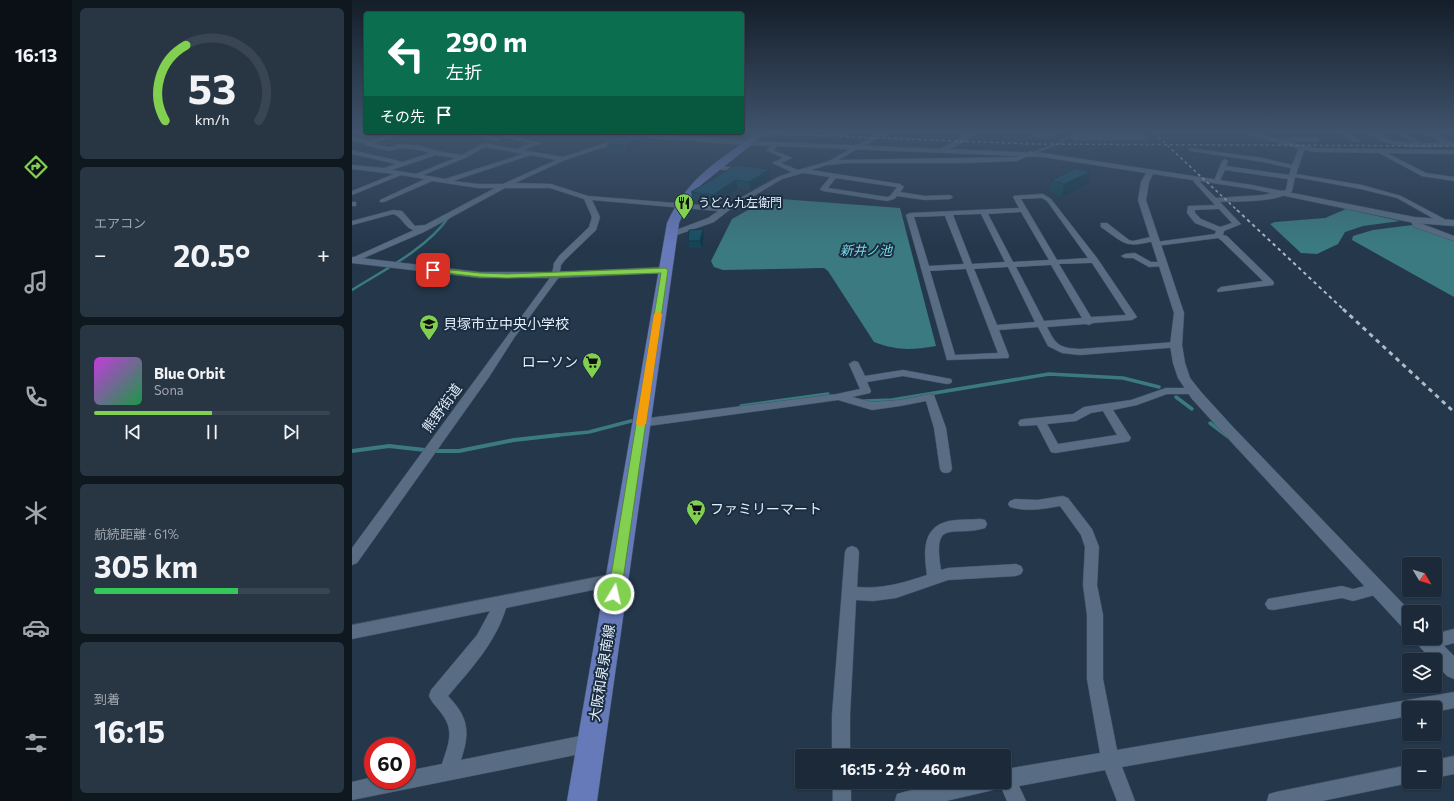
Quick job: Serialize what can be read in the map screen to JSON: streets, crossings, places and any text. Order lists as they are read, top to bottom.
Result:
{
  "streets": {
    "main road": ["大阪和泉泉南線"],
    "street": ["熊野街道"]
  },
  "water": ["新井ノ池"],
  "places": {
    "restaurant": ["うどん九左衛門"],
    "school or university": ["貝塚市立中央小学校"],
    "supermarket": ["ローソン", "ファミリーマート"]
  },
  "north": "bottom right",
  "page": {
    "tabs": "16:13",
    "turn": ["290 m", "左折"],
    "then": "その先",
    "tile": [
      "エアコン",
      ["航続距離 · 61%", "305 km"],
      ["到着", "16:15"]
    ],
    "heat": ["−", "20.5°", "+"],
    "song": ["Blue Orbit", "Sona"],
    "map_buttons": ["+", "−"],
    "limit": "60",
    "trip": "16:15 · 2 分 · 460 m",
    "gauge": ["53", "km/h"]
  }
}
